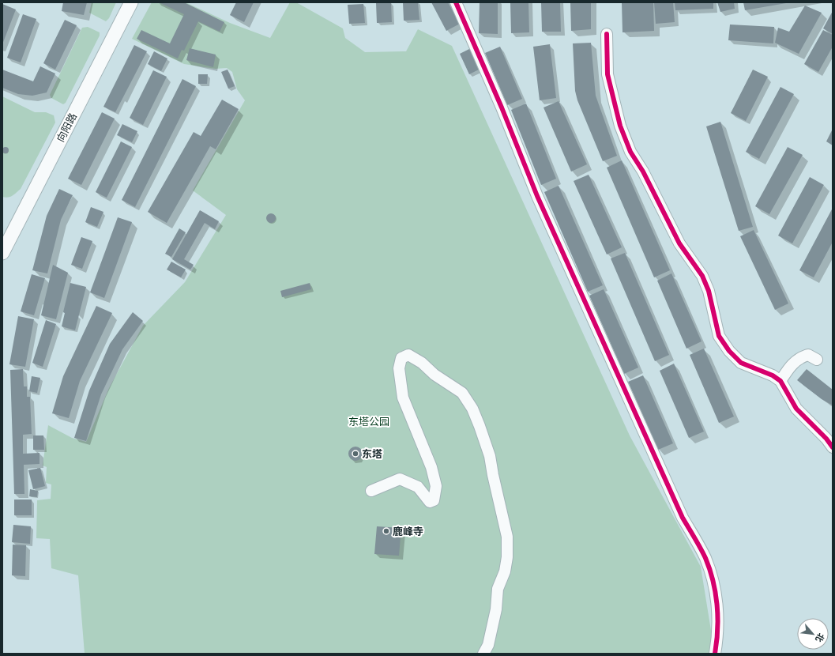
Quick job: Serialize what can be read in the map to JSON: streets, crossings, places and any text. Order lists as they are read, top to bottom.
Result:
{
  "streets": {
    "main road": ["向阳路"]
  },
  "parks": ["东塔公园"],
  "places": ["东塔", "鹿峰寺"],
  "north": "bottom right"
}
